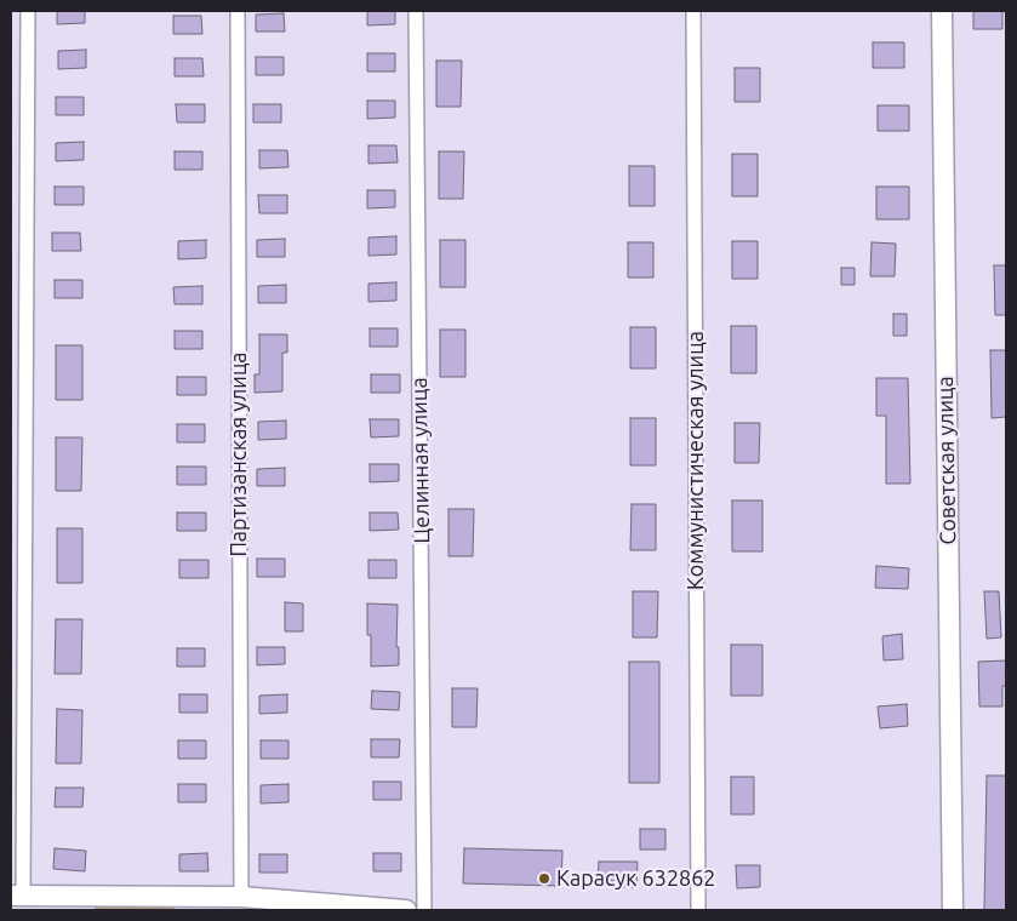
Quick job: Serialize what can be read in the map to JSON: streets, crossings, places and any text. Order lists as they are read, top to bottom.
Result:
{
  "streets": {
    "street": [
      "Партизанская улица",
      "Целинная улица",
      "Коммунистическая улица",
      "Советская улица"
    ]
  },
  "places": ["Карасук 632862"]
}
